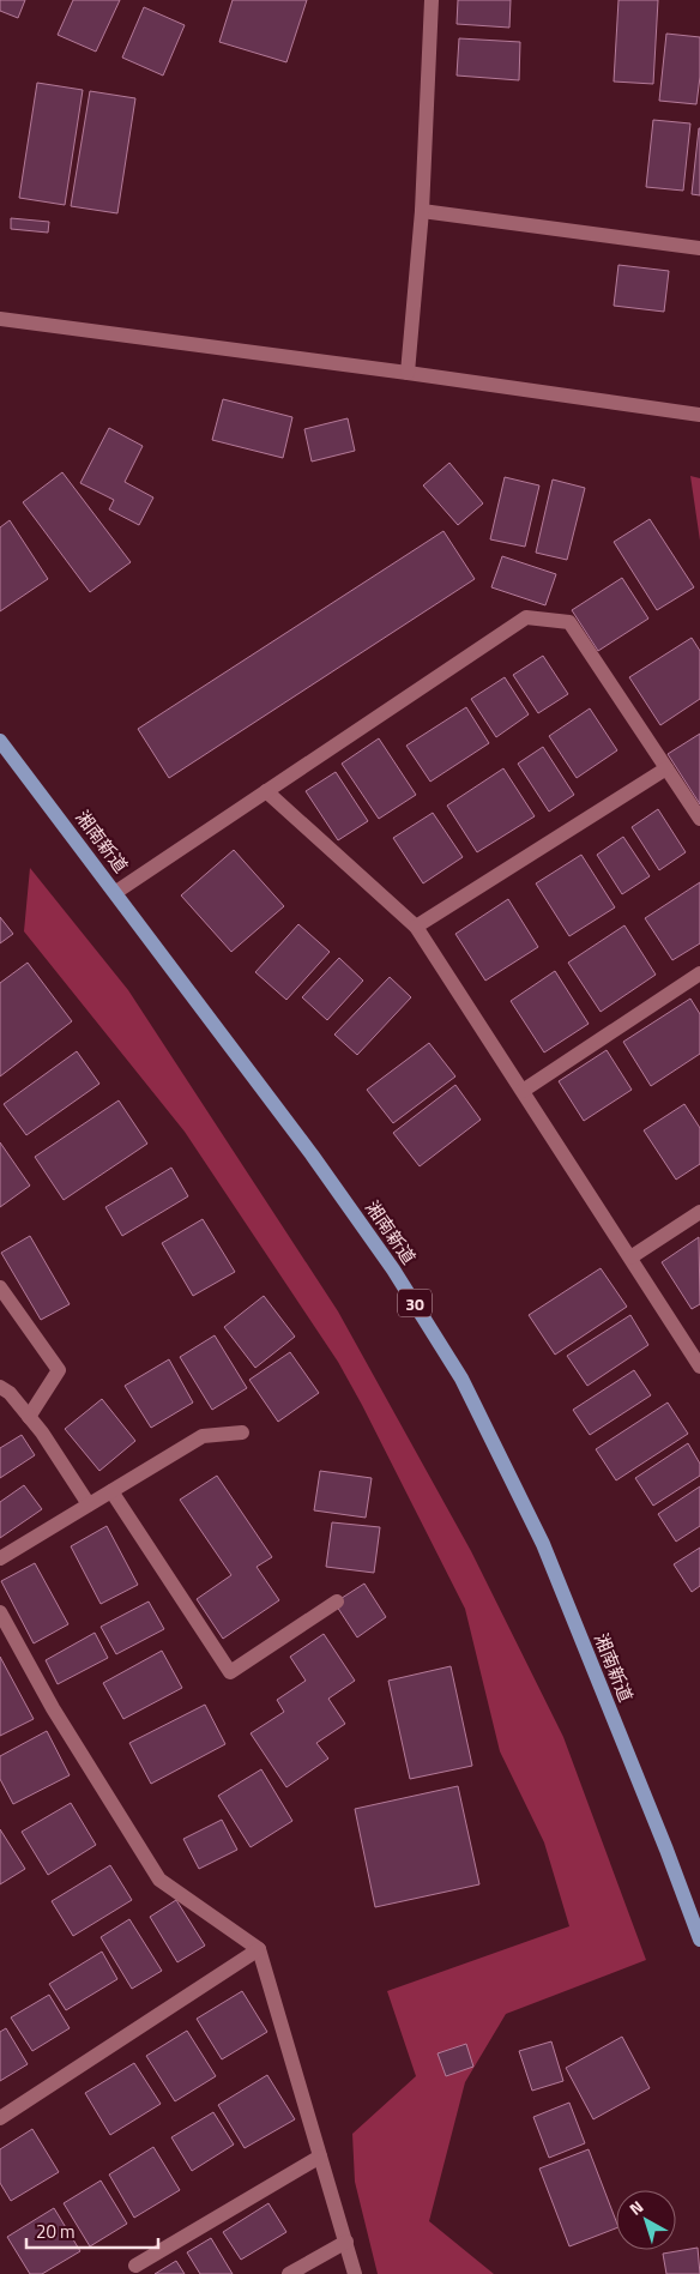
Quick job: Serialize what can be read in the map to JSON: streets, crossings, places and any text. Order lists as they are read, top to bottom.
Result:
{
  "streets": {
    "main road": ["湘南新道", "30"]
  },
  "scale_bar": "20 m",
  "north": "top left"
}
